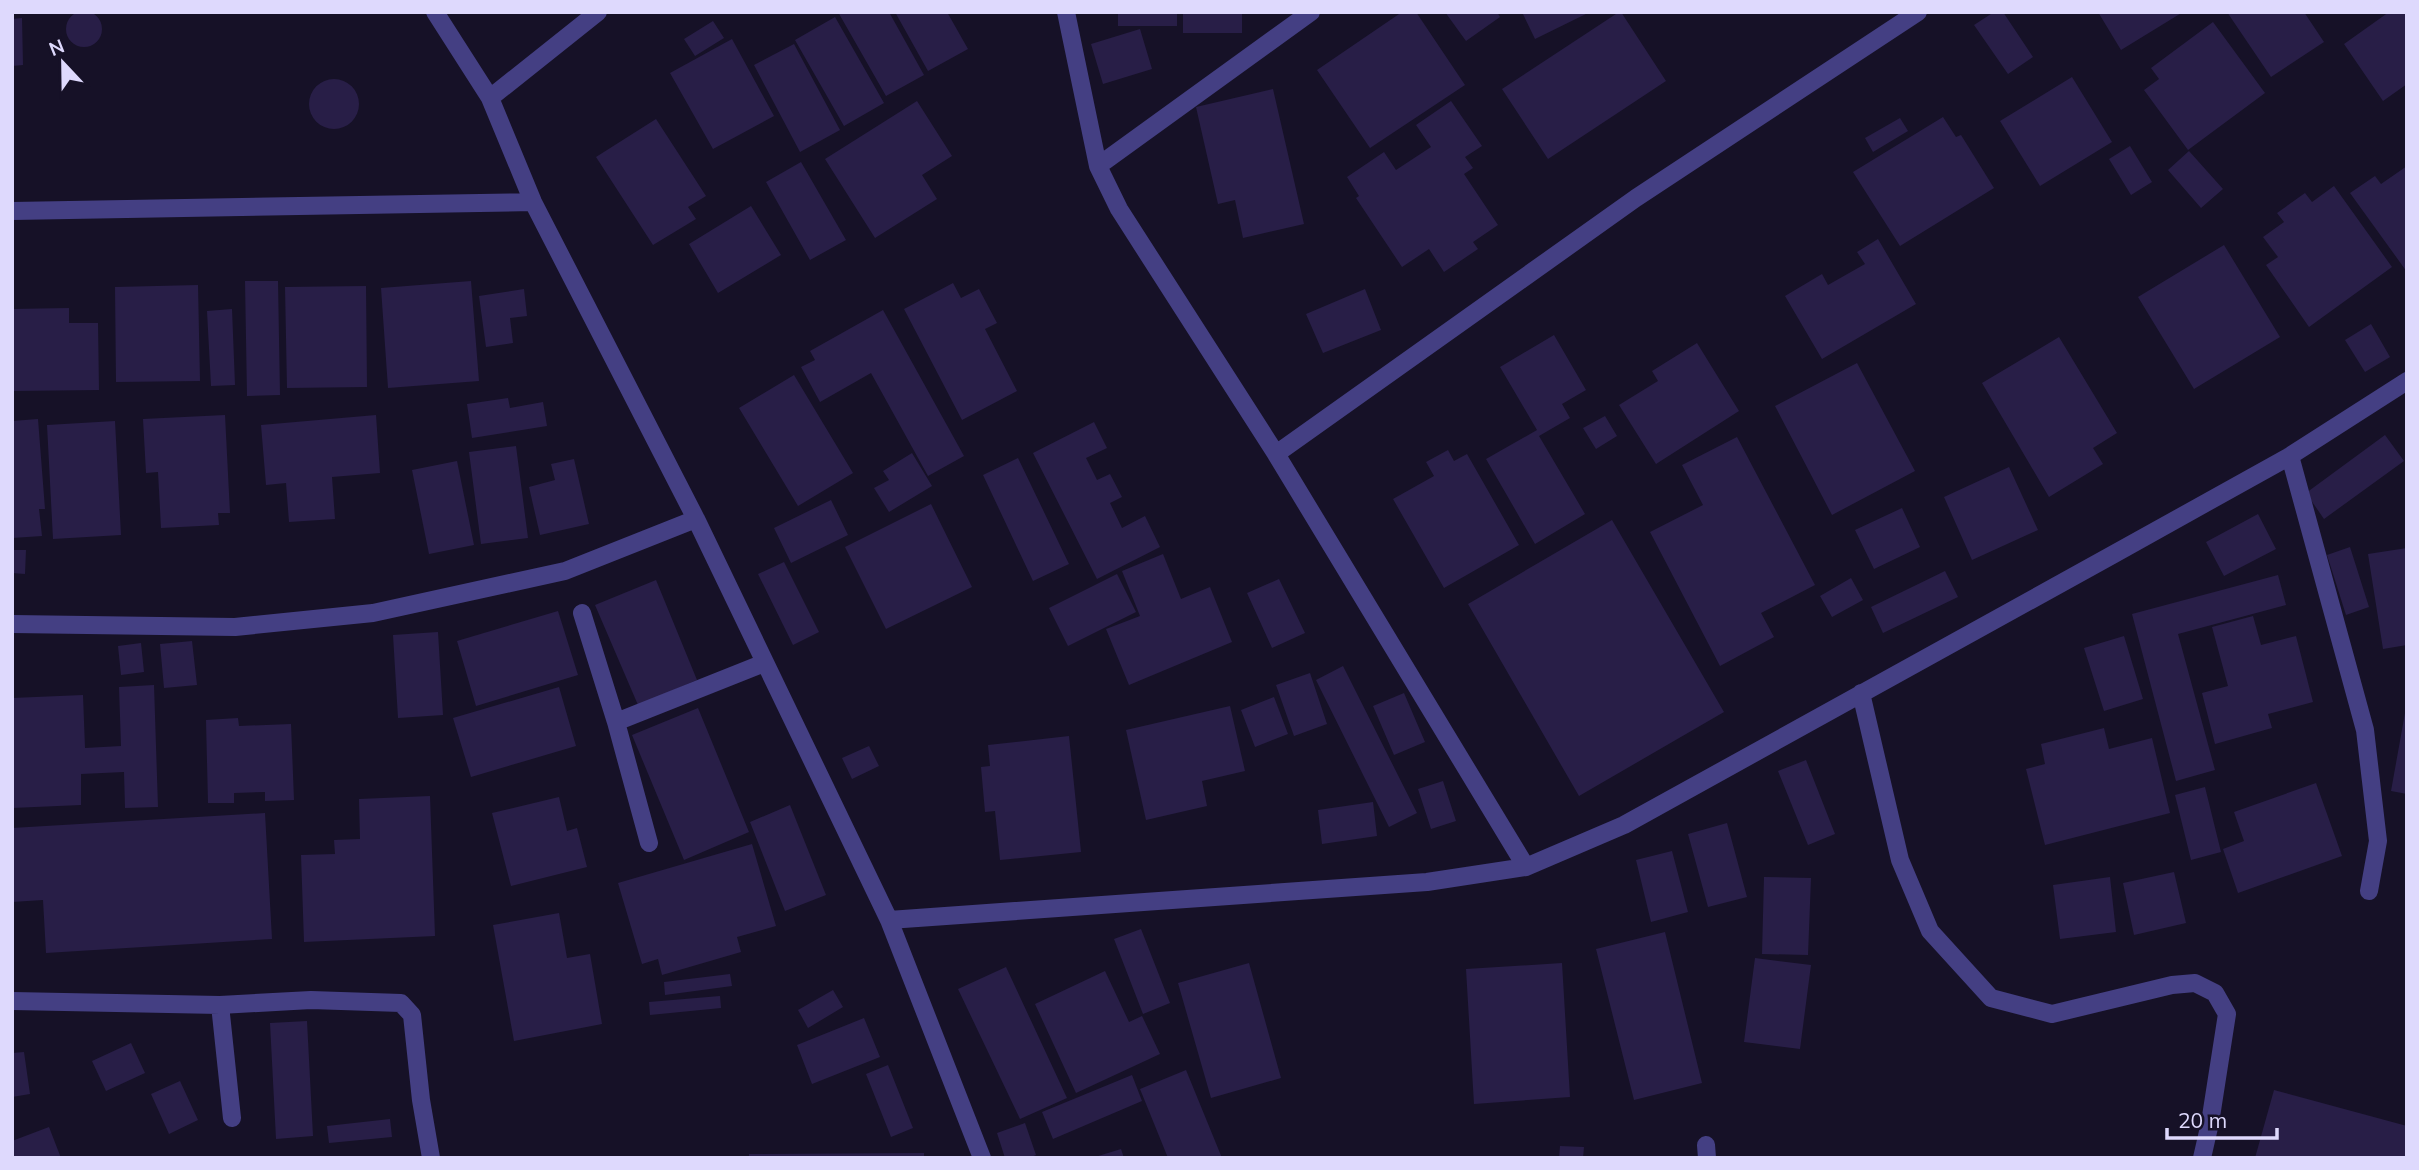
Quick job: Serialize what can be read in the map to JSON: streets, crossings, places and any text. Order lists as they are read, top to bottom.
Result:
{
  "scale_bar": "20 m",
  "north": "top"
}
